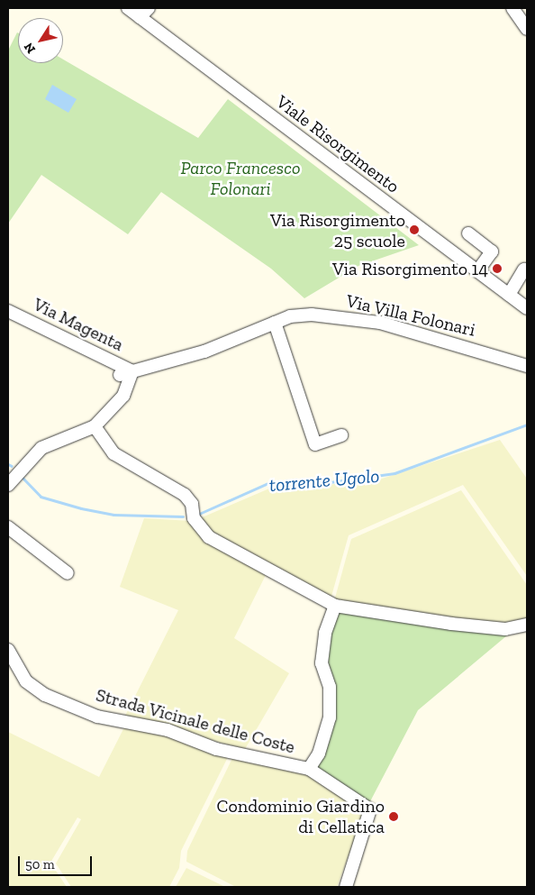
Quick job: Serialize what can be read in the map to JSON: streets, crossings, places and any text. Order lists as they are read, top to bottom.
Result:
{
  "streets": {
    "street": [
      "Viale Risorgimento",
      "Via Villa Folonari",
      "Via Magenta",
      "Strada Vicinale delle Coste"
    ]
  },
  "crossings": [
    ["Via Villa Folonari", "Via Magenta"]
  ],
  "water": ["torrente Ugolo"],
  "parks": ["Parco Francesco Folonari"],
  "places": ["Via Risorgimento 25 scuole", "Via Risorgimento 14", "Condominio Giardino di Cellatica"],
  "scale_bar": "50 m",
  "north": "bottom left"
}
